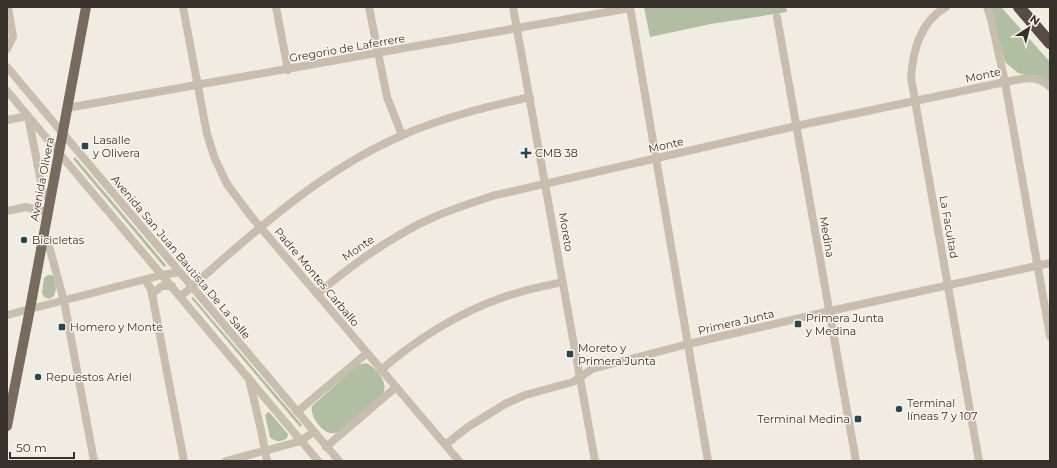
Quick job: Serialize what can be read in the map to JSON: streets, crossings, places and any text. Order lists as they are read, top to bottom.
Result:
{
  "streets": {
    "main road": ["Avenida Olivera"],
    "street": [
      "Gregorio de Laferrere",
      "Monte",
      "La Facultad",
      "Moreto",
      "Medina",
      "Avenida San Juan Bautista De La Salle",
      "Padre Montes Carballo",
      "Primera Junta"
    ]
  },
  "crossings": [
    ["Gregorio de Laferrere", "Avenida Olivera"],
    ["Gregorio de Laferrere", "Moreto"],
    ["Gregorio de Laferrere", "Padre Montes Carballo"],
    ["Monte", "La Facultad"],
    ["Monte", "Moreto"],
    ["Monte", "Medina"],
    ["Monte", "Padre Montes Carballo"],
    ["Avenida Olivera", "Avenida San Juan Bautista De La Salle"],
    ["La Facultad", "Primera Junta"],
    ["Moreto", "Primera Junta"],
    ["Medina", "Primera Junta"],
    ["Padre Montes Carballo", "Primera Junta"]
  ],
  "places": {
    "transit": [
      "Lasalle y Olivera",
      "Primera Junta y Medina",
      "Homero y Monte",
      "Moreto y Primera Junta",
      "Terminal Medina"
    ],
    "health": ["CMB 38"],
    "other": ["Bicicletas", "Repuestos Ariel", "Terminal líneas 7 y 107"]
  },
  "scale_bar": "50 m",
  "north": "top right"
}
